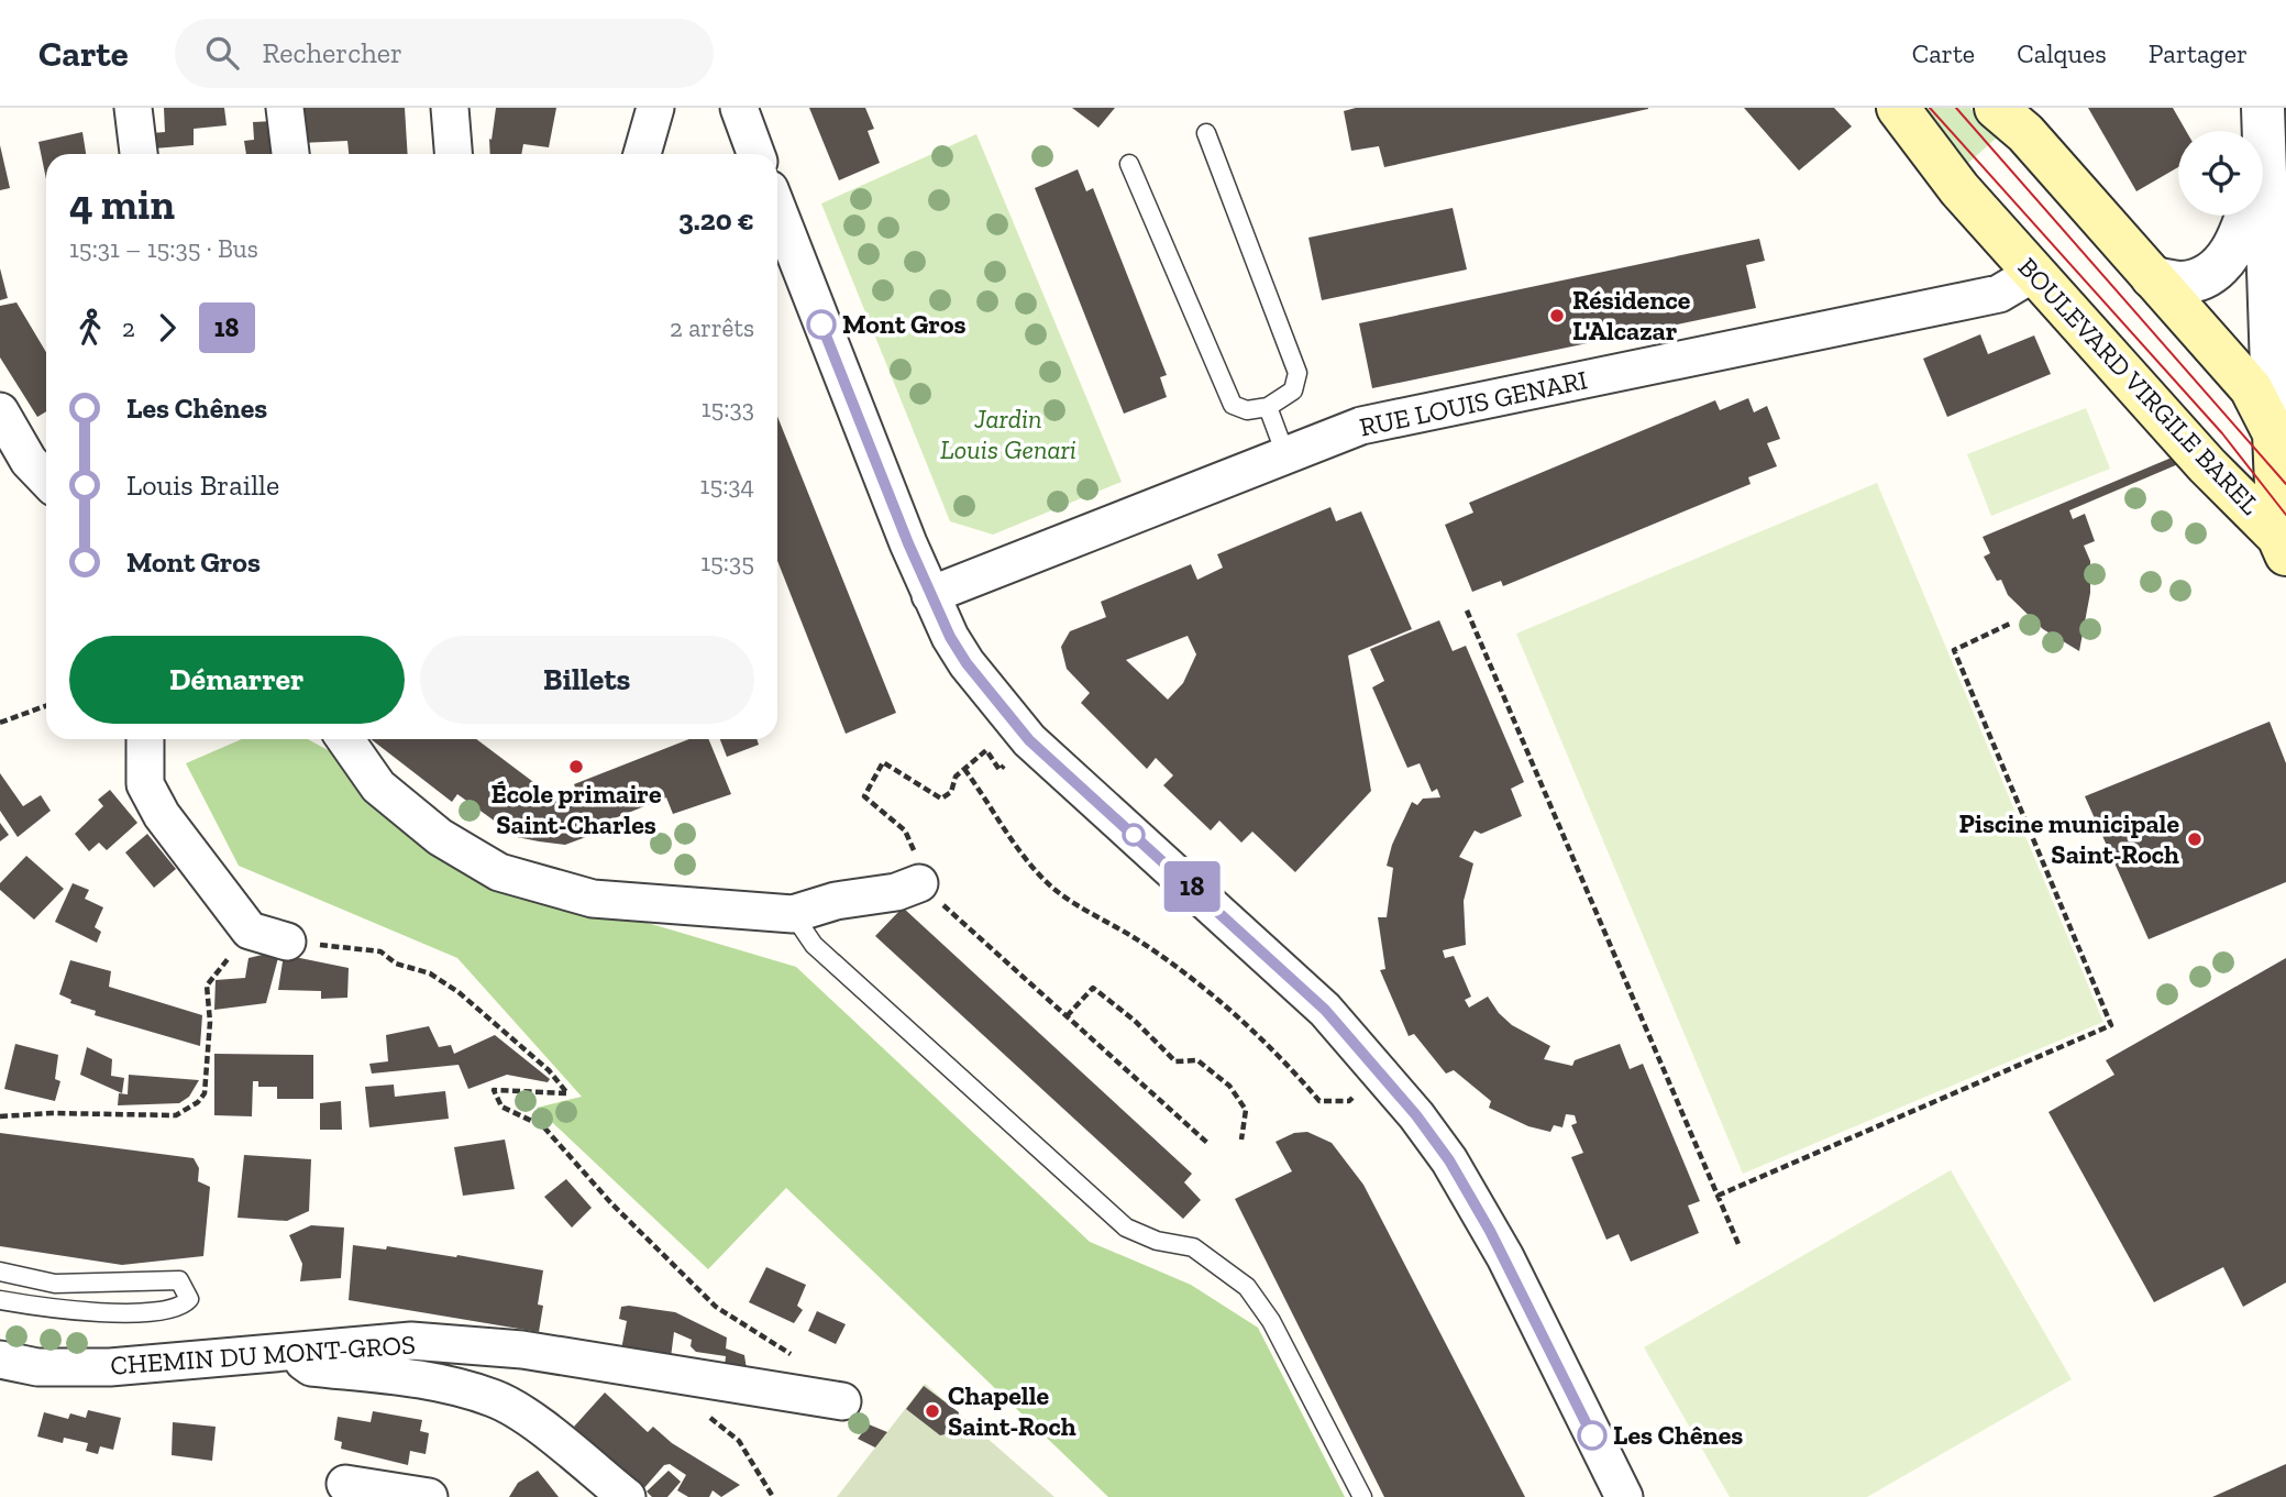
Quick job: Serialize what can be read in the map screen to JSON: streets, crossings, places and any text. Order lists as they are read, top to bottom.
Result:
{
  "streets": {
    "main road": ["BOULEVARD VIRGILE BAREL"],
    "street": ["RUE LOUIS GENARI", "CHEMIN DU MONT-GROS"]
  },
  "crossings": [
    ["BOULEVARD VIRGILE BAREL", "RUE LOUIS GENARI"]
  ],
  "parks": ["Jardin Louis Genari"],
  "places": [
    "Résidence L'Alcazar",
    "Mont Gros",
    "École primaire Saint-Charles",
    "Piscine municipale Saint-Roch",
    "Chapelle Saint-Roch",
    "Les Chênes"
  ],
  "lines": ["bus line 18"],
  "page": {
    "header": "Carte",
    "search": "Rechercher",
    "nav": ["Carte", "Calques", "Partager"],
    "on_map": "18",
    "heading": ["4 min", "15:31 – 15:35 · Bus", "3.20 €"],
    "legs": ["2", "18", "2 arrêts"],
    "list": [
      {
        "name": "Les Chênes",
        "value": "15:33"
      },
      {
        "name": "Louis Braille",
        "value": "15:34"
      },
      {
        "name": "Mont Gros",
        "value": "15:35"
      }
    ],
    "buttons": ["Démarrer", "Billets"]
  }
}
